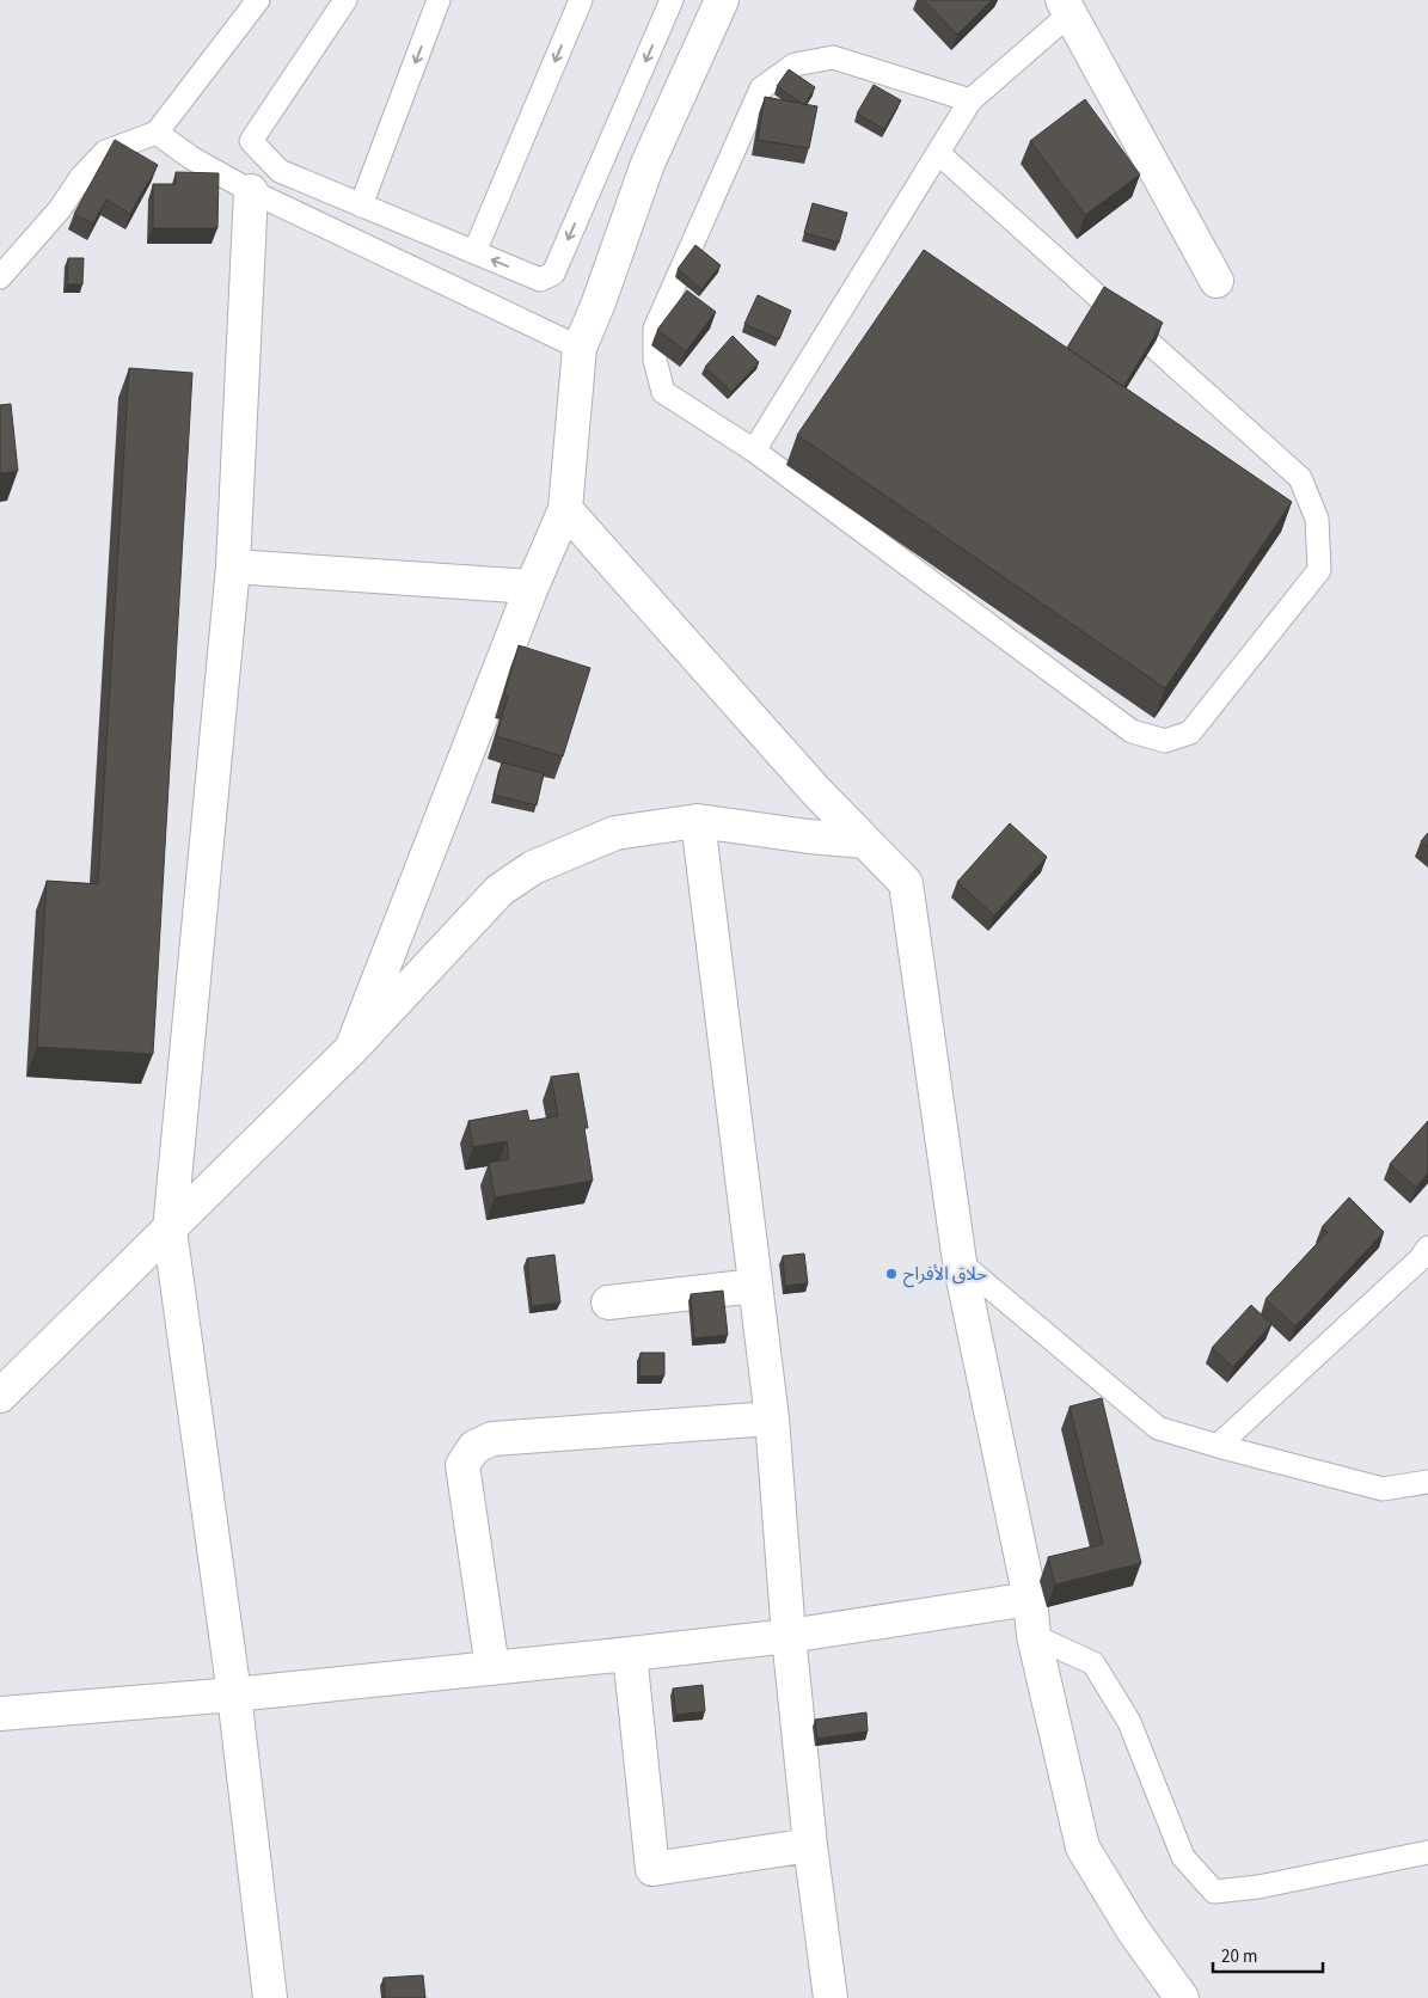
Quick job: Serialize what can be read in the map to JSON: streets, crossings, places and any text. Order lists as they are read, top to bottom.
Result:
{
  "places": ["حلاق الأفراح"],
  "scale_bar": "20 m"
}
